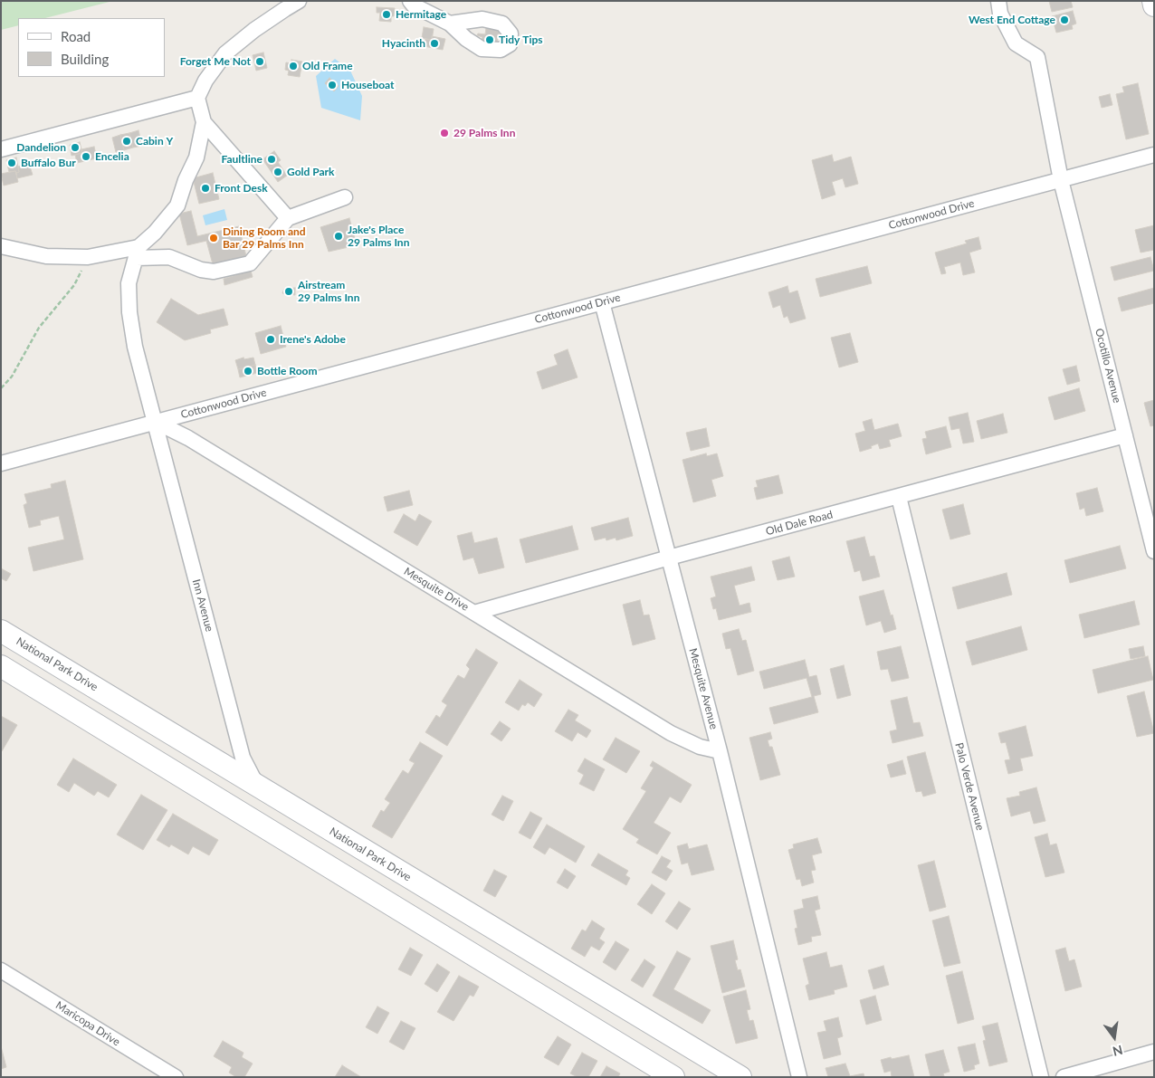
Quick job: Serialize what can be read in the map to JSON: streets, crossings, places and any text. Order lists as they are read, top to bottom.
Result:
{
  "streets": {
    "street": [
      "Cottonwood Drive",
      "Ocotillo Avenue",
      "Old Dale Road",
      "Mesquite Drive",
      "Inn Avenue",
      "National Park Drive",
      "Mesquite Avenue",
      "Palo Verde Avenue",
      "Maricopa Drive"
    ]
  },
  "crossings": [
    ["Cottonwood Drive", "Ocotillo Avenue"],
    ["Cottonwood Drive", "Mesquite Drive"],
    ["Cottonwood Drive", "Inn Avenue"],
    ["Cottonwood Drive", "Mesquite Avenue"],
    ["Ocotillo Avenue", "Old Dale Road"],
    ["Old Dale Road", "Mesquite Drive"],
    ["Old Dale Road", "Mesquite Avenue"],
    ["Old Dale Road", "Palo Verde Avenue"],
    ["Mesquite Drive", "Inn Avenue"],
    ["Mesquite Drive", "Mesquite Avenue"],
    ["Inn Avenue", "National Park Drive"]
  ],
  "places": [
    "Hermitage",
    "West End Cottage",
    "Tidy Tips",
    "Hyacinth",
    "Forget Me Not",
    "Old Frame",
    "Houseboat",
    "29 Palms Inn",
    "Cabin Y",
    "Dandelion",
    "Encelia",
    "Faultline",
    "Buffalo Bur",
    "Gold Park",
    "Front Desk",
    "Jake's Place 29 Palms Inn",
    "Dining Room and Bar 29 Palms Inn",
    "Airstream 29 Palms Inn",
    "Irene's Adobe",
    "Bottle Room"
  ],
  "legend": ["Road", "Building"],
  "north": "bottom"
}
